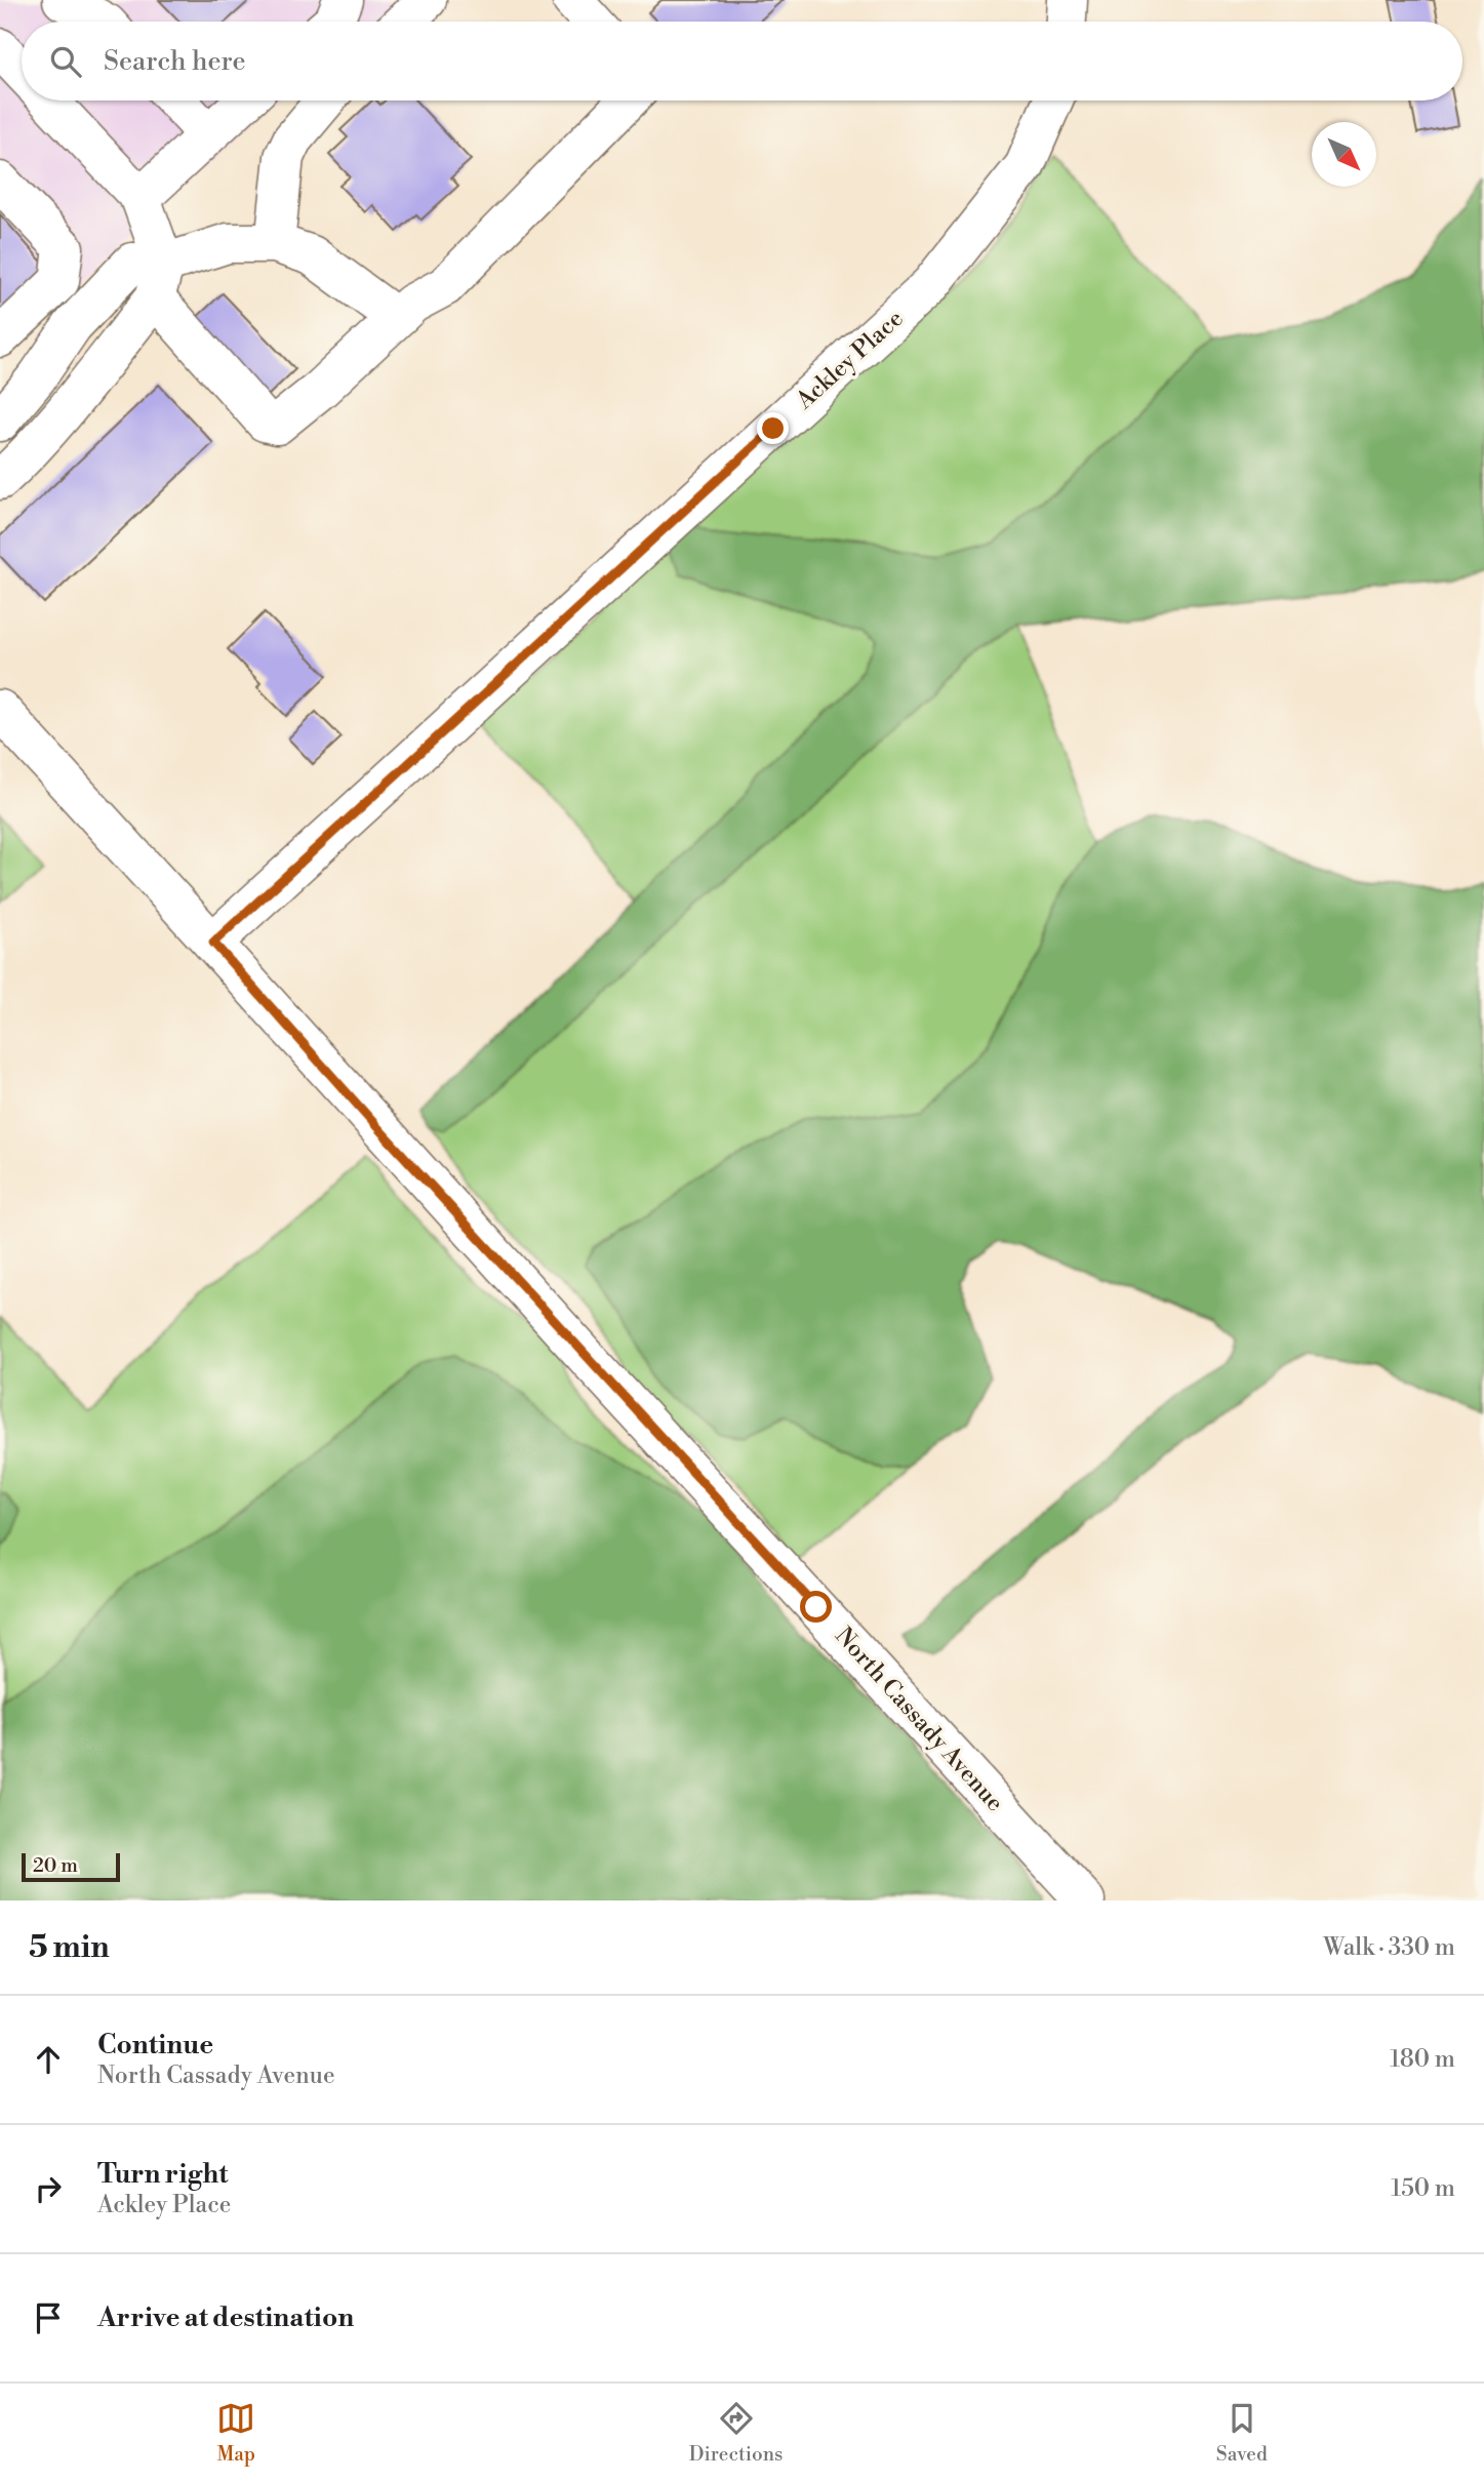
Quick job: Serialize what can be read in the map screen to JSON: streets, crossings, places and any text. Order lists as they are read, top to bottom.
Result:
{
  "streets": {
    "street": ["Ackley Place", "North Cassady Avenue"]
  },
  "crossings": [
    ["Ackley Place", "North Cassady Avenue"]
  ],
  "scale_bar": "20 m",
  "north": "bottom right",
  "page": {
    "search": "Search here",
    "scale": "20 m",
    "heading": ["5 min", "Walk · 330 m"],
    "list": [
      ["Continue", "North Cassady Avenue", "180 m"],
      ["Turn right", "Ackley Place", "150 m"],
      "Arrive at destination"
    ],
    "nav": ["Map", "Directions", "Saved"]
  }
}
